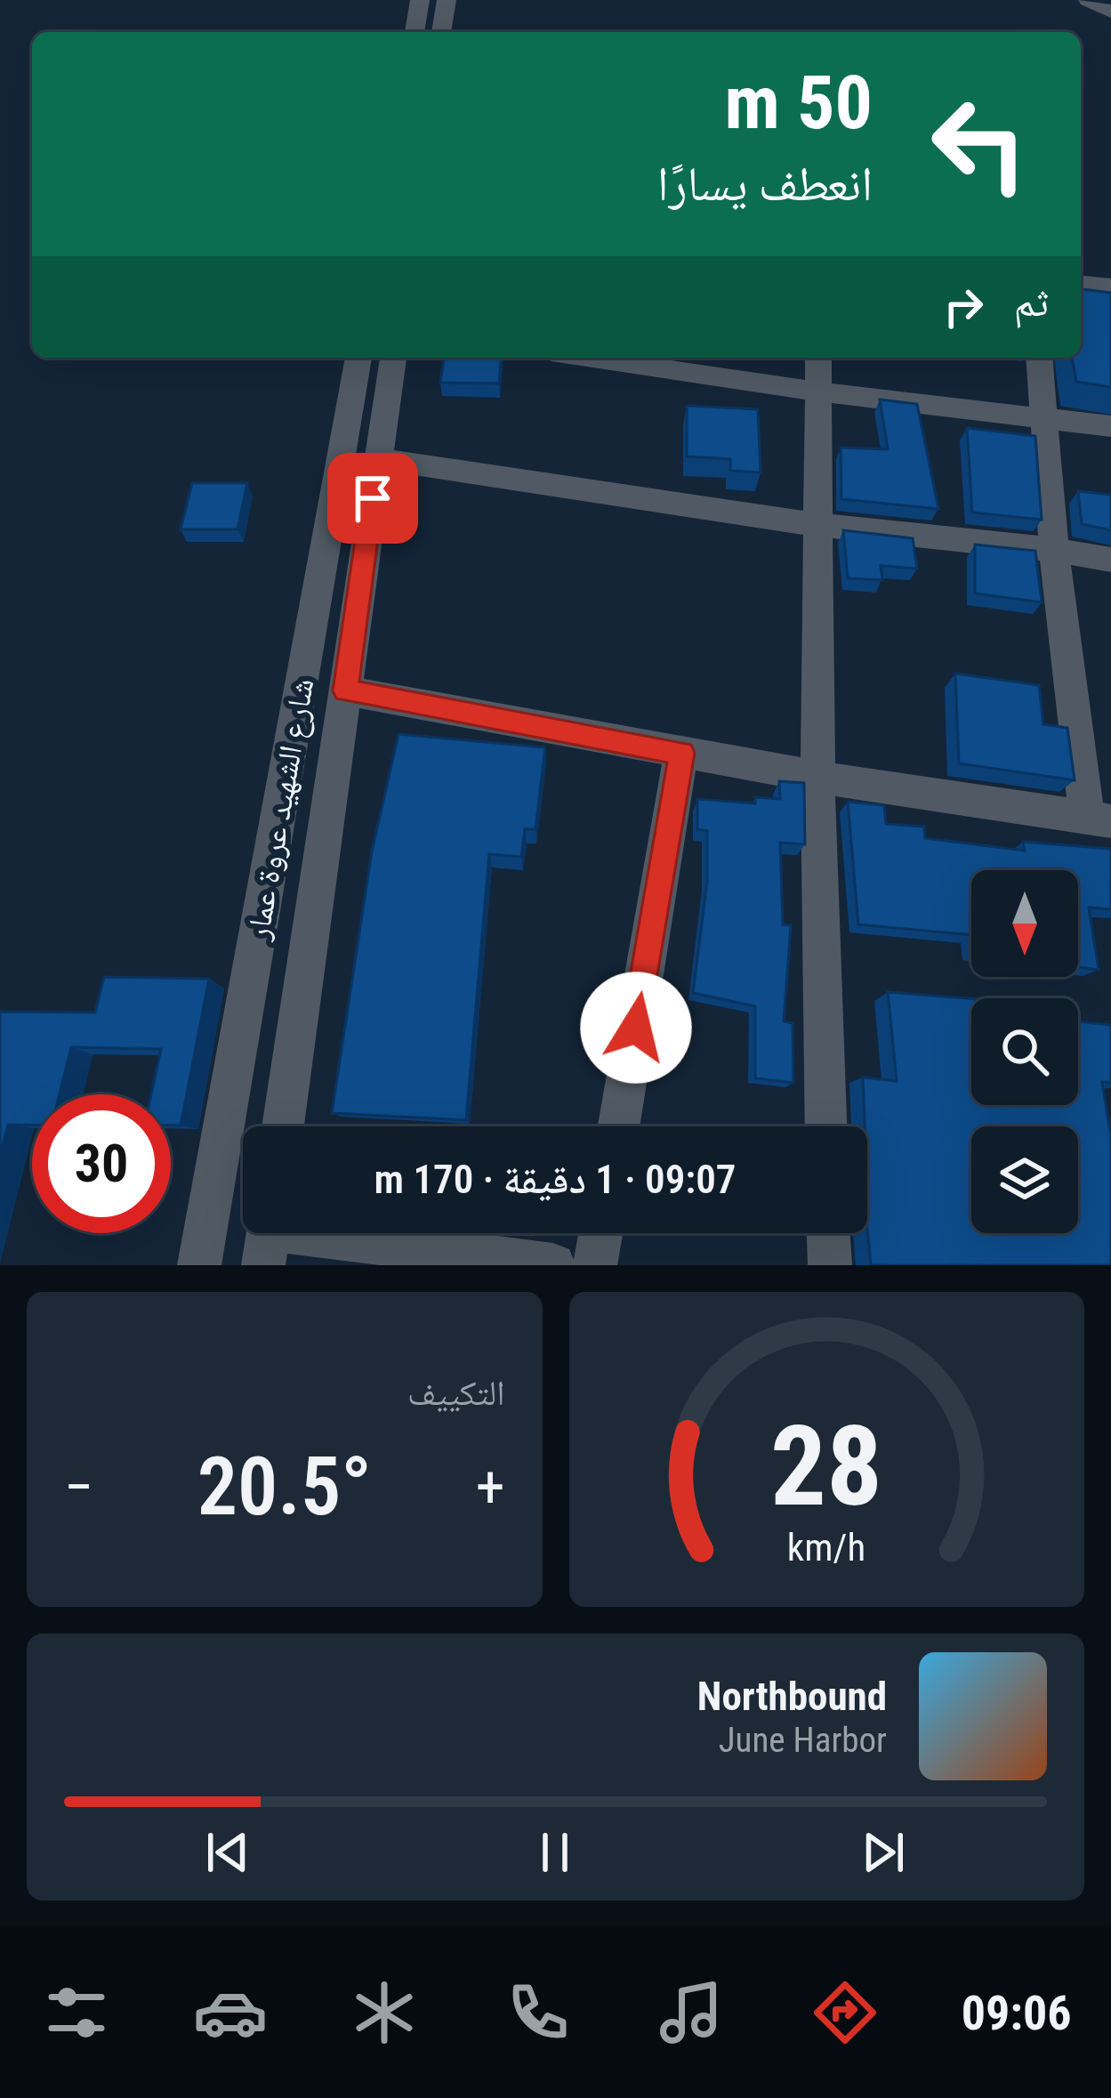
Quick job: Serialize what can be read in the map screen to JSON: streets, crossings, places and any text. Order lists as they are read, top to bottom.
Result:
{
  "streets": {
    "street": ["شارع الشهيد عروة عمار"]
  },
  "north": "bottom",
  "page": {
    "turn": ["50 m", "انعطف يسارًا"],
    "then": "ثم",
    "limit": "30",
    "trip": "09:07 · 1 دقيقة · 170 m",
    "tile": "التكييف",
    "heat": ["−", "20.5°", "+"],
    "song": ["Northbound", "June Harbor"],
    "tabs": "09:06",
    "gauge": ["28", "km/h"]
  }
}
